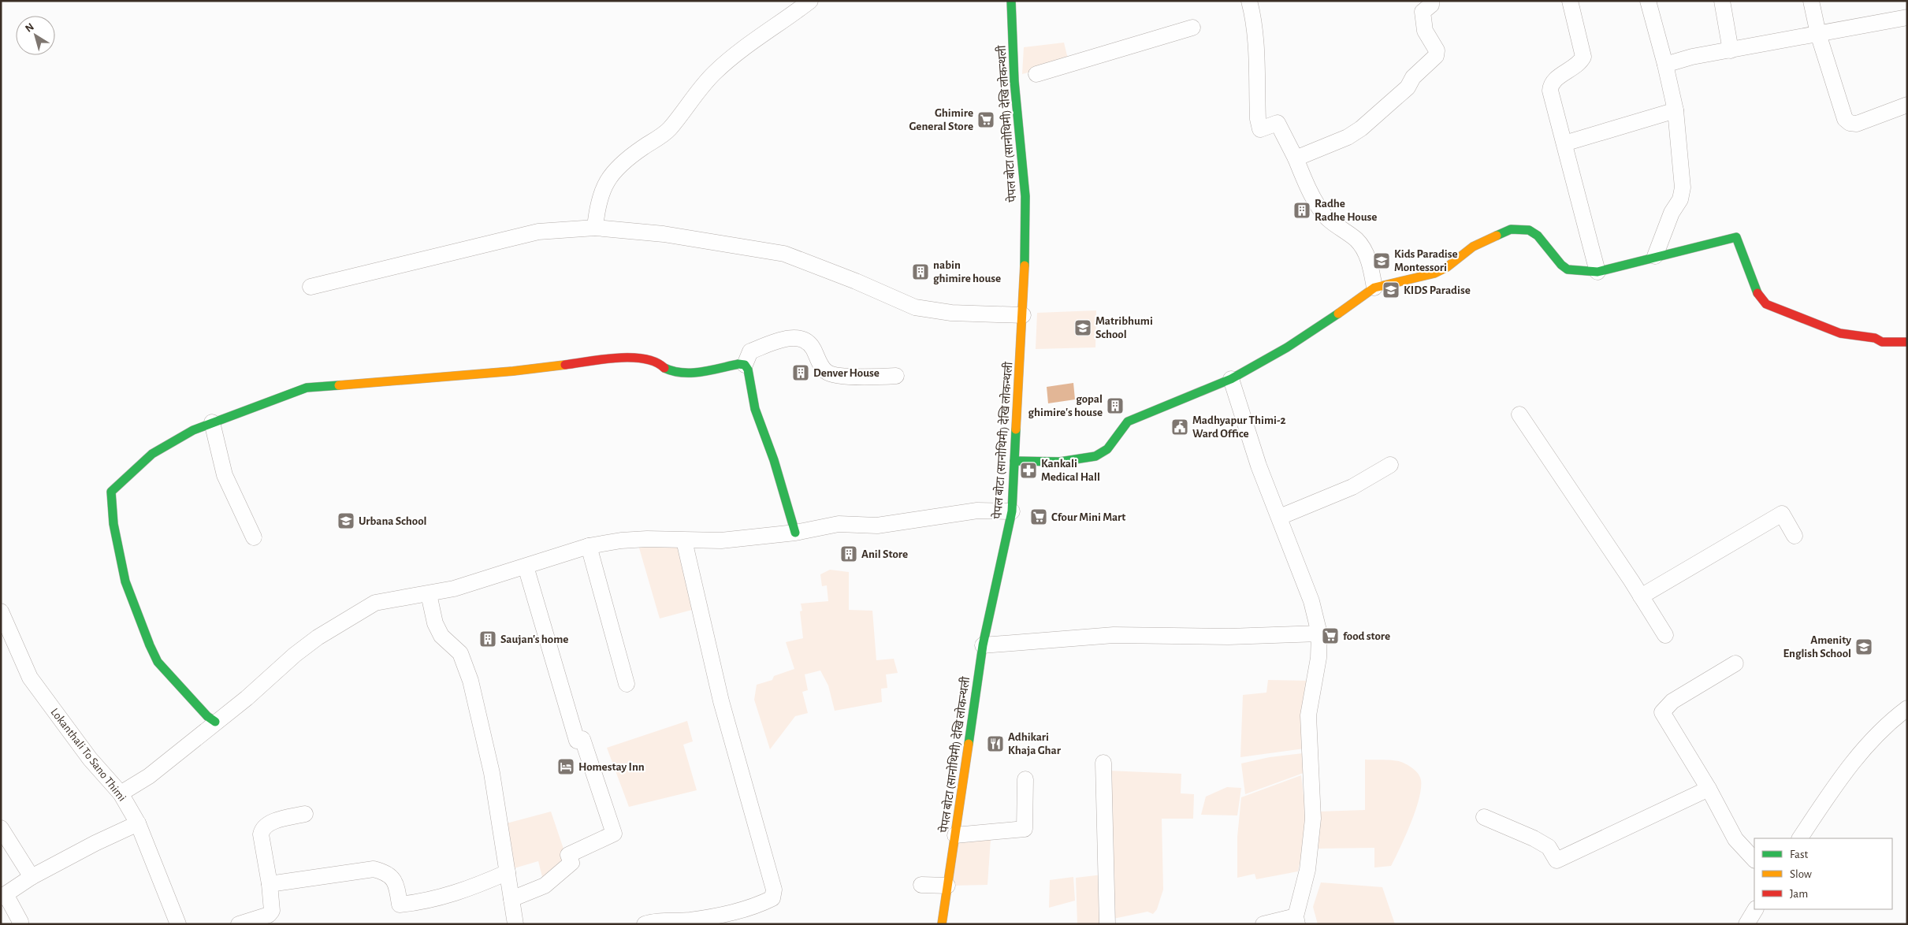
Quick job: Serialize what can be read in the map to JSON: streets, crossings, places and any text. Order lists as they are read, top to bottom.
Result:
{
  "streets": {
    "street": ["पेपल बोटा (सानोथिमी) देखि लोकन्थली", "Lokanthali To Sano Thimi"]
  },
  "places": {
    "supermarket": ["Ghimire General Store", "Cfour Mini Mart", "food store"],
    "building": [
      "Radhe Radhe House",
      "nabin ghimire house",
      "Denver House",
      "gopal ghimire's house",
      "Anil Store",
      "Saujan's home"
    ],
    "school or university": [
      "Kids Paradise Montessori",
      "KIDS Paradise",
      "Matribhumi School",
      "Urbana School",
      "Amenity English School"
    ],
    "public building": ["Madhyapur Thimi-2 Ward Office"],
    "pharmacy": ["Kankali Medical Hall"],
    "restaurant": ["Adhikari Khaja Ghar"],
    "hotel": ["Homestay Inn"]
  },
  "legend": ["Fast", "Slow", "Jam"],
  "north": "top left"
}
